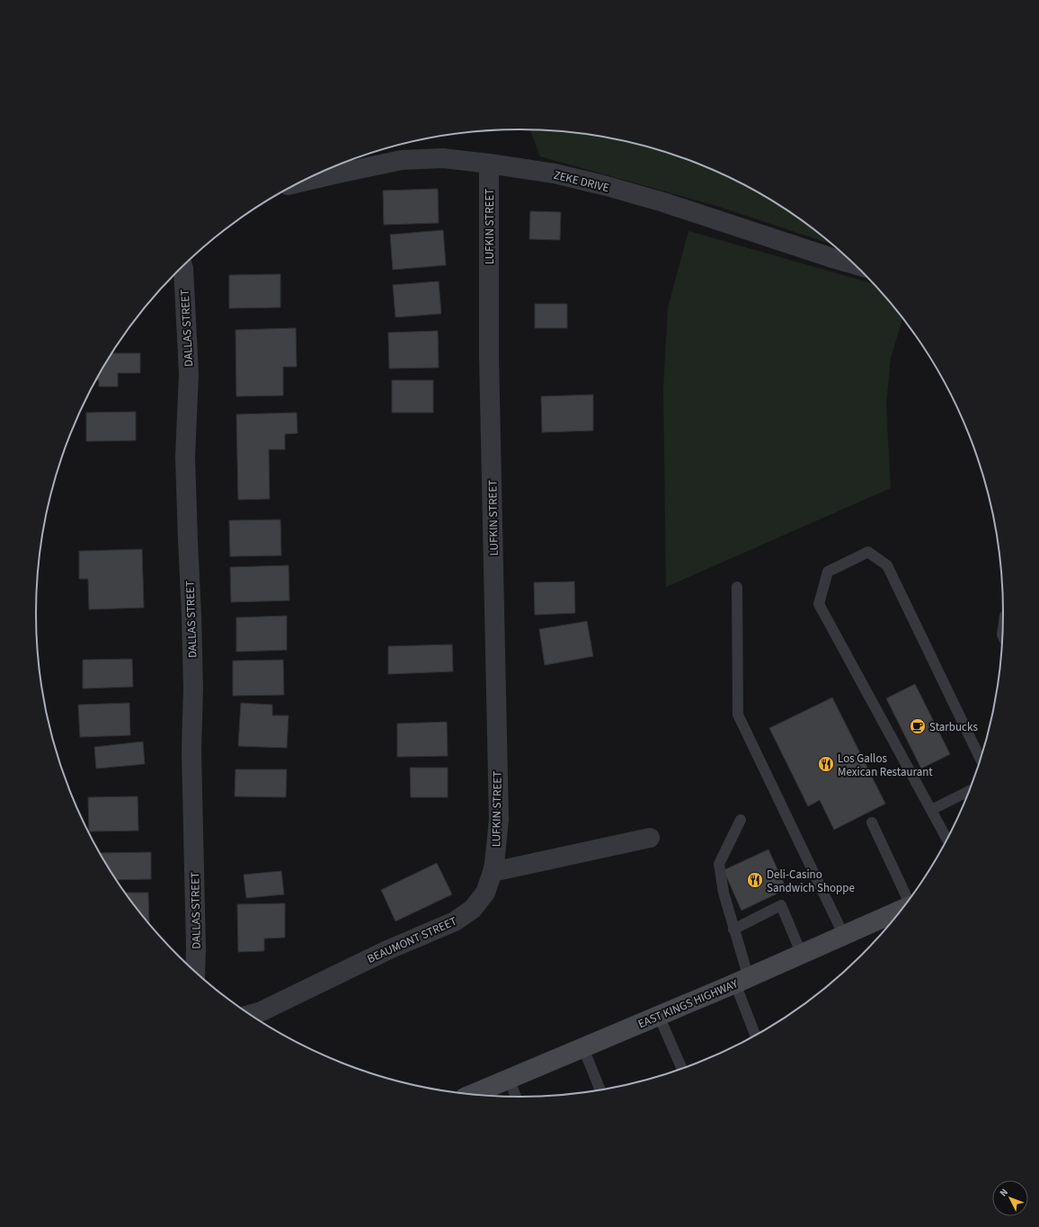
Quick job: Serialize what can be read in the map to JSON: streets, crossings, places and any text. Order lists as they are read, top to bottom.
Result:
{
  "streets": {
    "main road": ["EAST KINGS HIGHWAY"],
    "street": [
      "ZEKE DRIVE",
      "LUFKIN STREET",
      "DALLAS STREET",
      "BEAUMONT STREET"
    ]
  },
  "crossings": [
    ["ZEKE DRIVE", "LUFKIN STREET"],
    ["LUFKIN STREET", "BEAUMONT STREET"]
  ],
  "places": {
    "cafe": ["Starbucks"],
    "restaurant": ["Los Gallos Mexican Restaurant", "Deli-Casino Sandwich Shoppe"]
  },
  "north": "top left"
}
